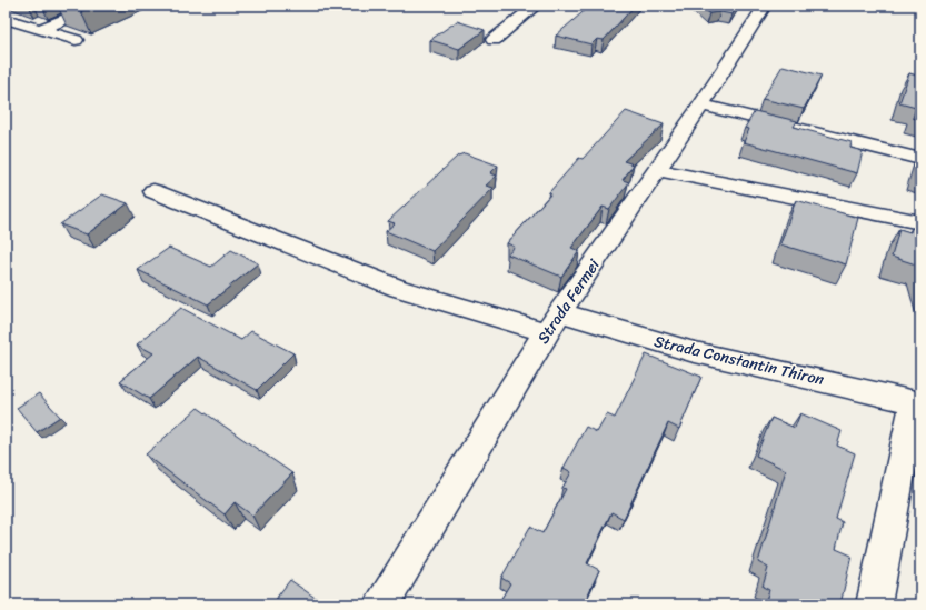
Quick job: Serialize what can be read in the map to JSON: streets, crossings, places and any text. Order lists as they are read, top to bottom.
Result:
{
  "streets": {
    "street": ["Strada Fermei", "Strada Constantin Thiron"]
  },
  "crossings": [
    ["Strada Fermei", "Strada Constantin Thiron"]
  ]
}
